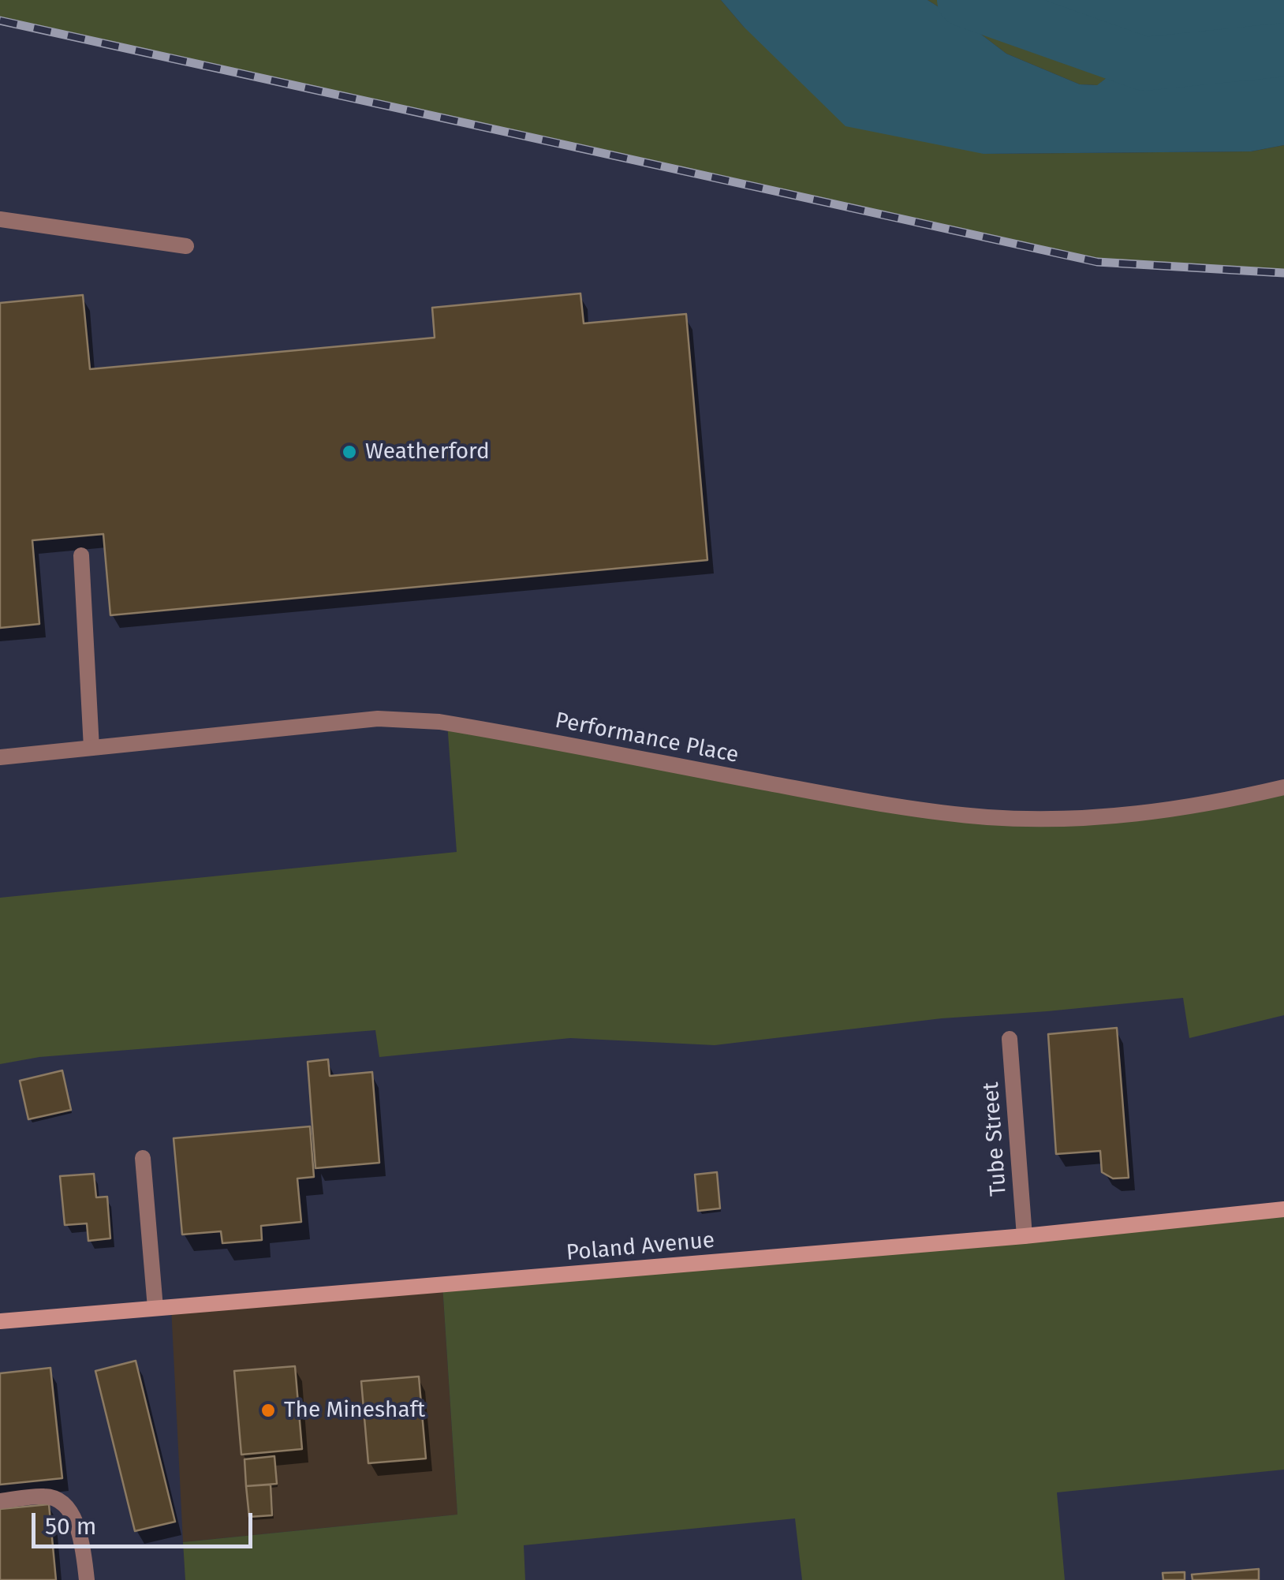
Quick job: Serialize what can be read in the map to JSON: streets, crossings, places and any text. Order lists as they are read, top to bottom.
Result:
{
  "streets": {
    "main road": ["Poland Avenue"],
    "street": ["Performance Place", "Tube Street"]
  },
  "crossings": [
    ["Tube Street", "Poland Avenue"]
  ],
  "places": ["Weatherford", "The Mineshaft"],
  "scale_bar": "50 m"
}
